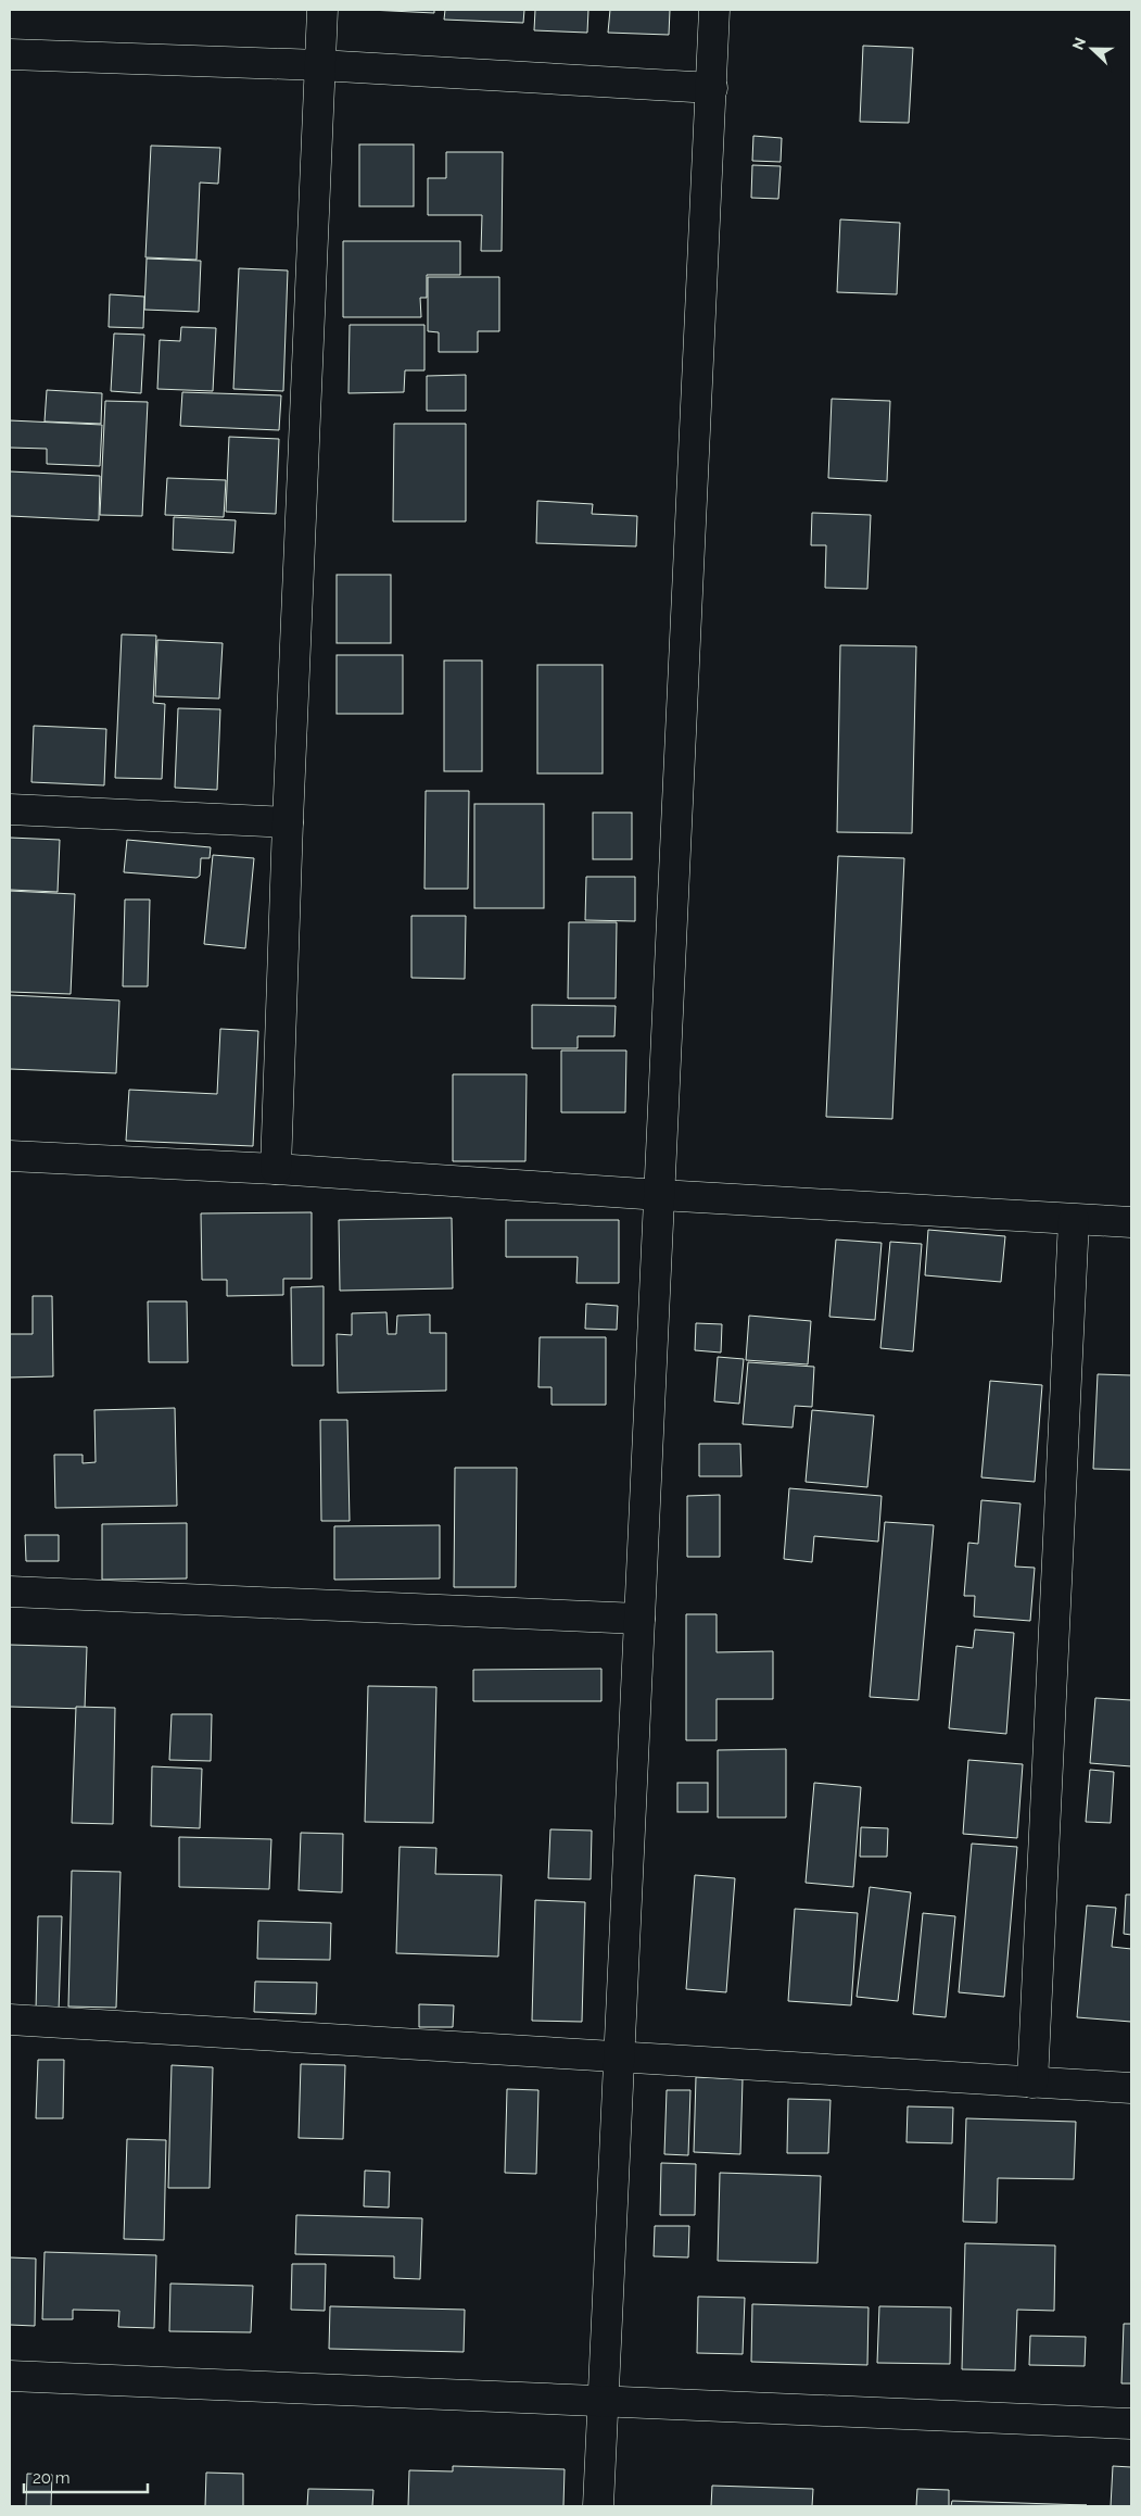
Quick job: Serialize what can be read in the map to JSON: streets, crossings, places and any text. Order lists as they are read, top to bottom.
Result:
{
  "scale_bar": "20 m",
  "north": "left"
}
